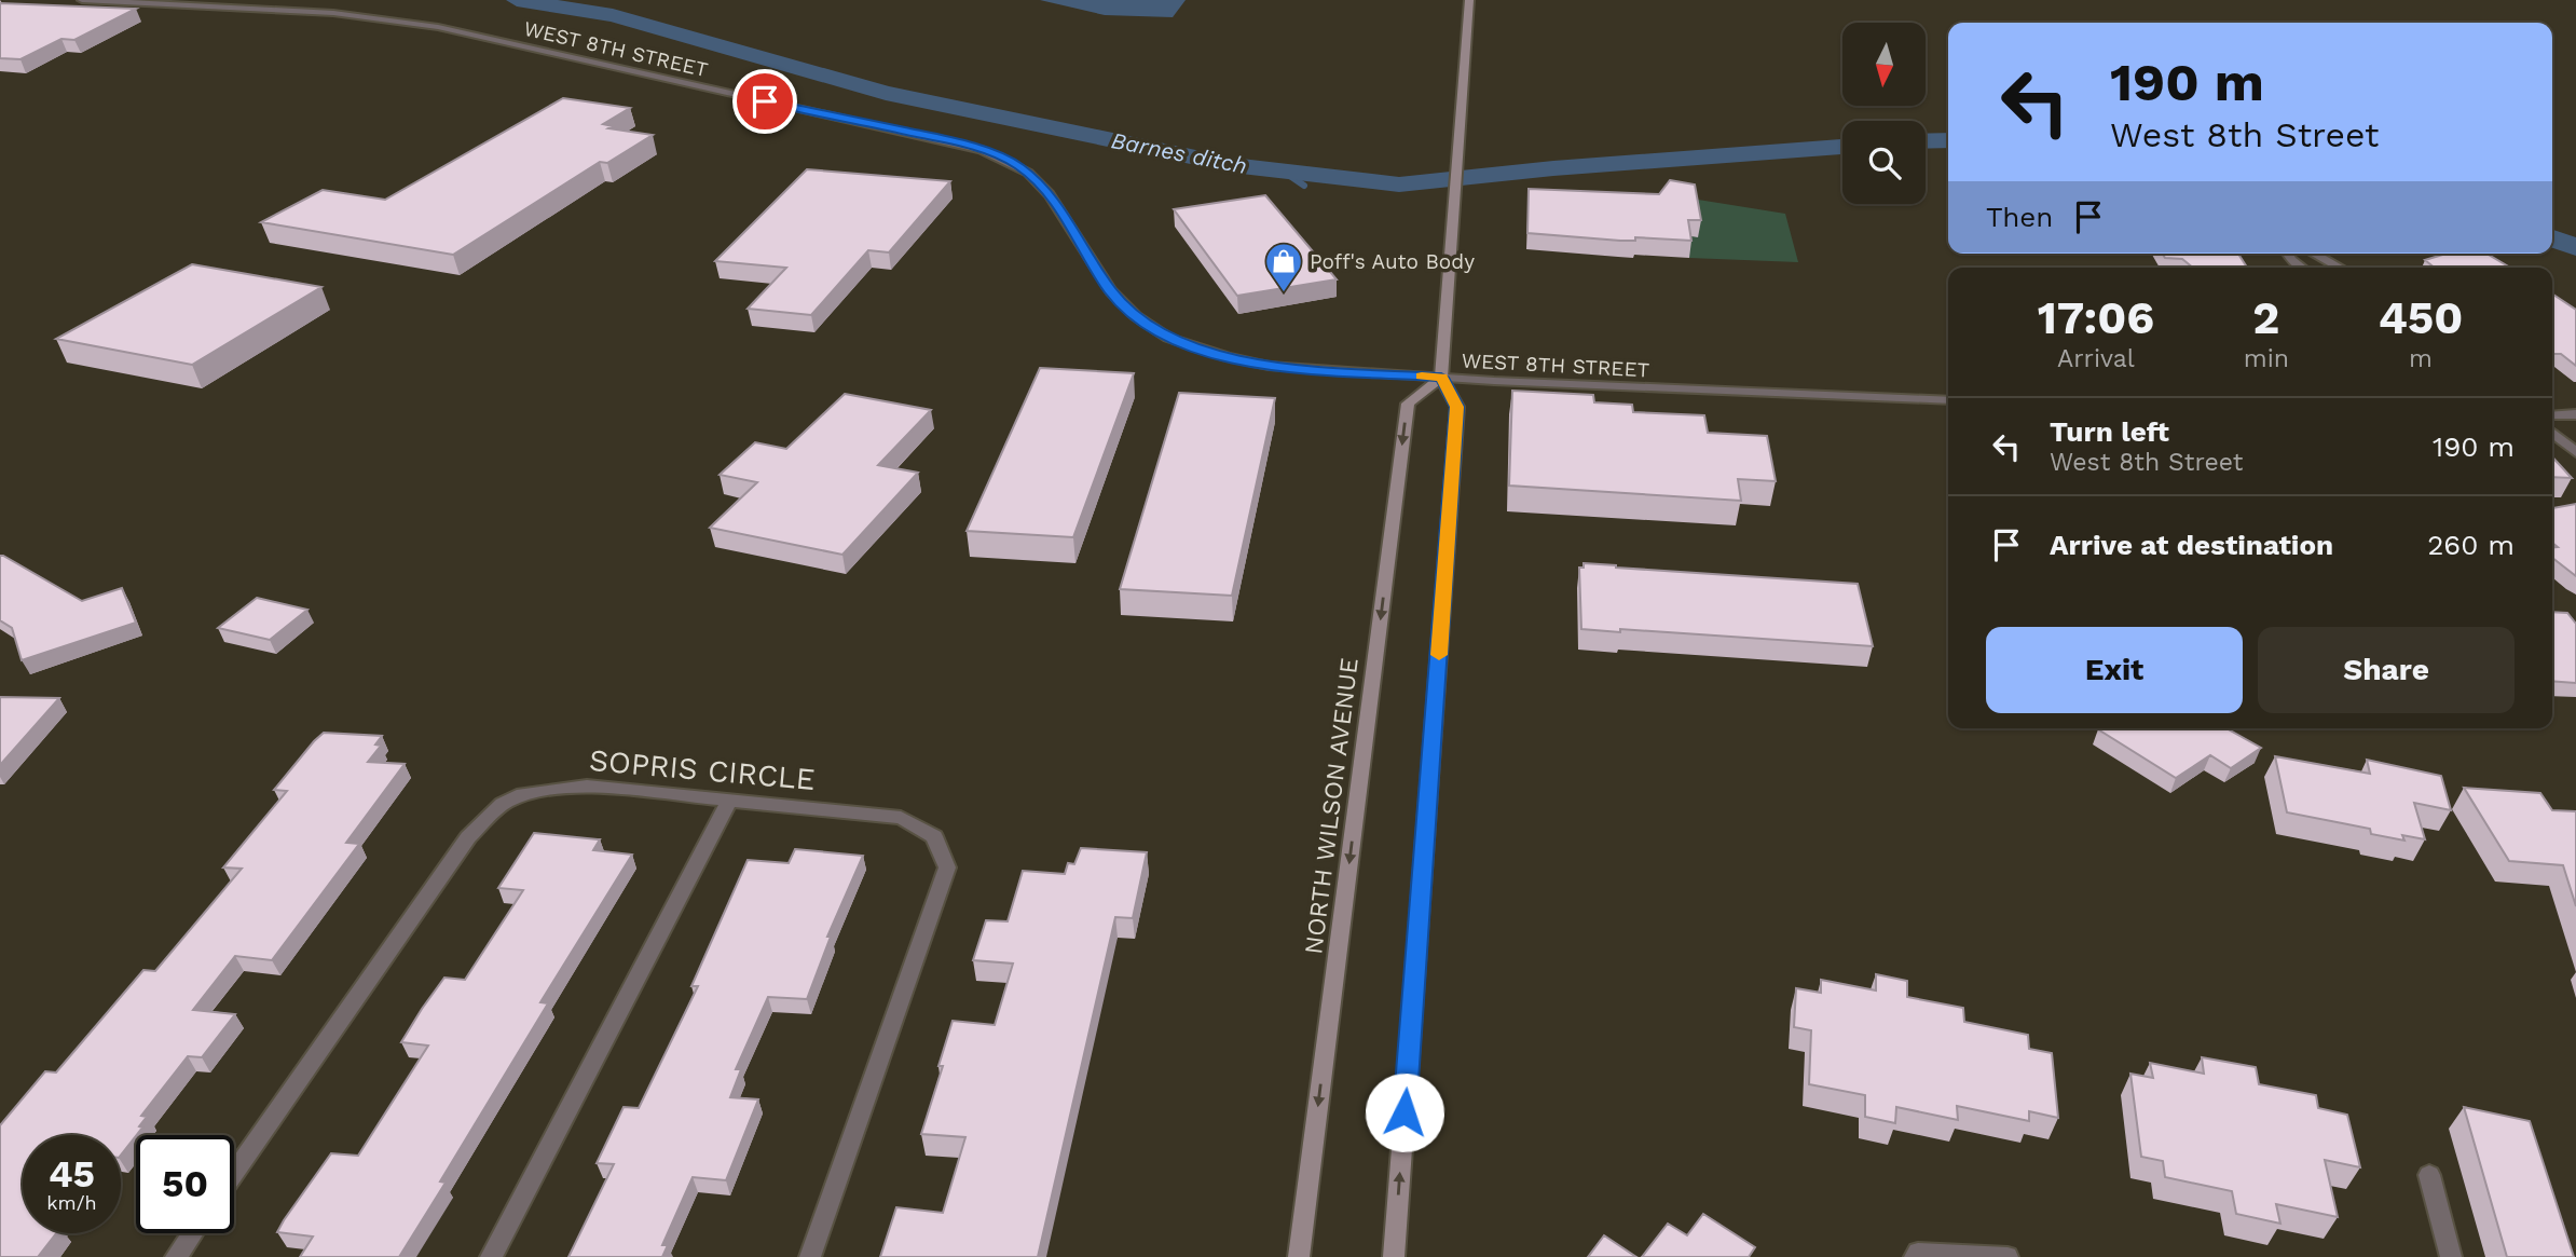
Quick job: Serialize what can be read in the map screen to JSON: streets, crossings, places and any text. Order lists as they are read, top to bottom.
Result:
{
  "streets": {
    "main road": ["NORTH WILSON AVENUE"],
    "street": ["WEST 8TH STREET", "SOPRIS CIRCLE"]
  },
  "crossings": [
    ["WEST 8TH STREET", "NORTH WILSON AVENUE"]
  ],
  "water": ["Barnes ditch"],
  "places": {
    "shop": ["Poff's Auto Body"]
  },
  "north": "bottom",
  "page": {
    "turn": ["190 m", "West 8th Street"],
    "then": "Then",
    "eta": [
      "17:06",
      "Arrival",
      "2",
      "min",
      "450",
      "m"
    ],
    "list": [
      {
        "name": "Turn left",
        "note": "West 8th Street",
        "value": "190 m"
      },
      {
        "name": "Arrive at destination",
        "value": "260 m"
      }
    ],
    "buttons": ["Exit", "Share"],
    "speed": "45 km/h",
    "limit": "50"
  }
}
